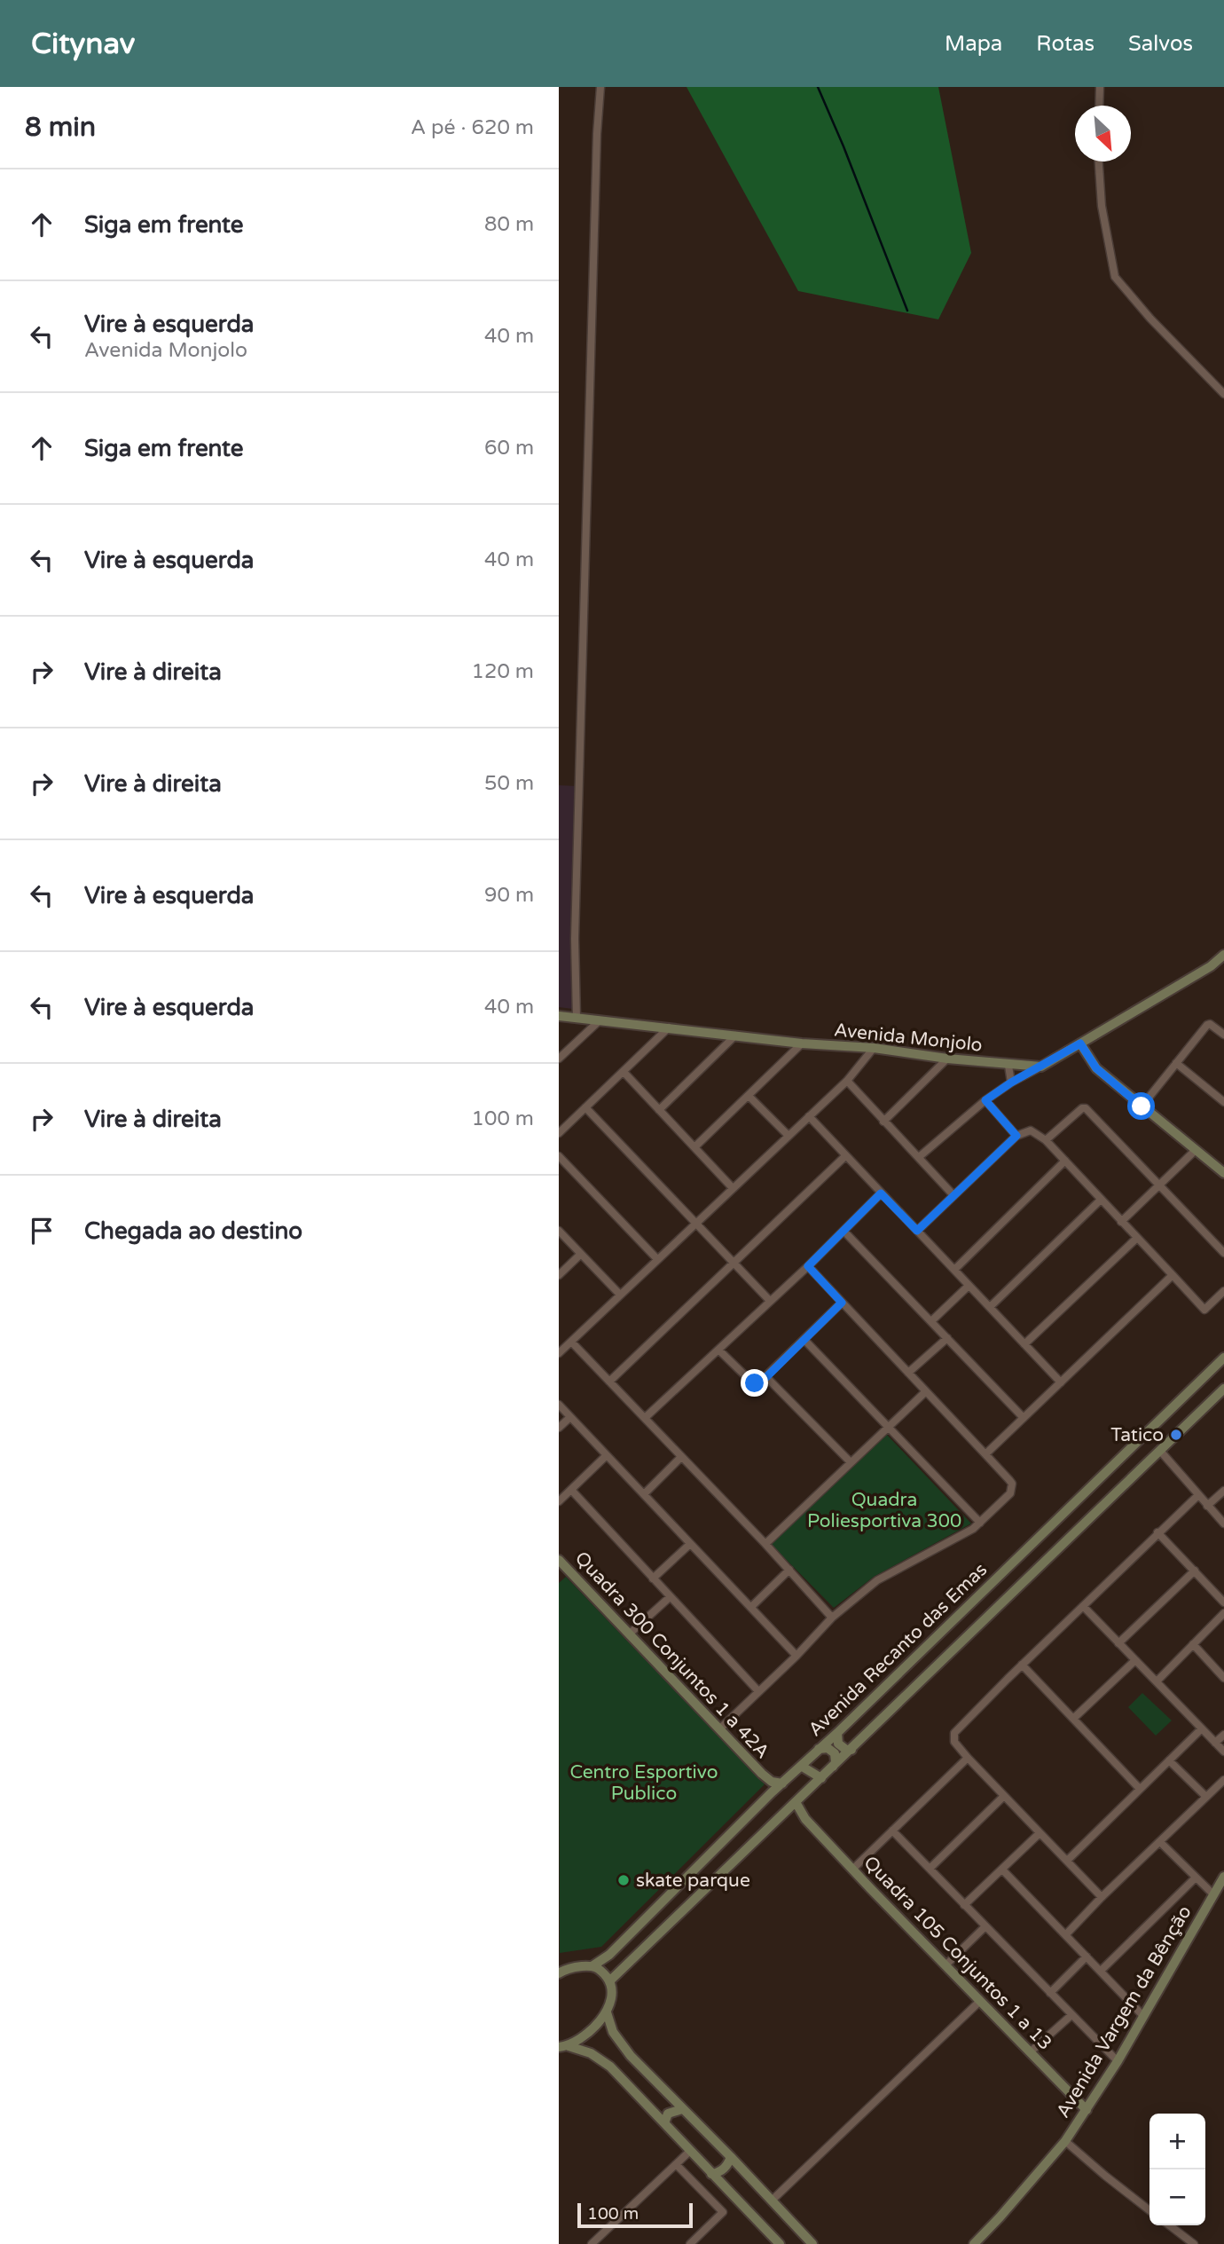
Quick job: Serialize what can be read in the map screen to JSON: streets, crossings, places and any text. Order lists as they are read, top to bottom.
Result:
{
  "streets": {
    "street": [
      "Avenida Monjolo",
      "Avenida Recanto das Emas",
      "Quadra 300 Conjuntos 1 a 42A",
      "Quadra 105 Conjuntos 1 a 13",
      "Avenida Vargem da Bênção"
    ]
  },
  "crossings": [
    ["Avenida Recanto das Emas", "Quadra 300 Conjuntos 1 a 42A"],
    ["Avenida Recanto das Emas", "Quadra 105 Conjuntos 1 a 13"],
    ["Quadra 105 Conjuntos 1 a 13", "Avenida Vargem da Bênção"]
  ],
  "parks": ["Quadra Poliesportiva 300", "Centro Esportivo Publico"],
  "places": ["Tatico", "skate parque"],
  "scale_bar": "100 m",
  "north": "bottom right",
  "page": {
    "header": "Citynav",
    "nav": ["Mapa", "Rotas", "Salvos"],
    "heading": ["8 min", "A pé · 620 m"],
    "list": [
      ["Siga em frente", "80 m"],
      ["Vire à esquerda", "Avenida Monjolo", "40 m"],
      ["Siga em frente", "60 m"],
      ["Vire à esquerda", "40 m"],
      ["Vire à direita", "120 m"],
      ["Vire à direita", "50 m"],
      ["Vire à esquerda", "90 m"],
      ["Vire à esquerda", "40 m"],
      ["Vire à direita", "100 m"],
      "Chegada ao destino"
    ],
    "map_buttons": ["+", "−"],
    "scale": "100 m"
  }
}
